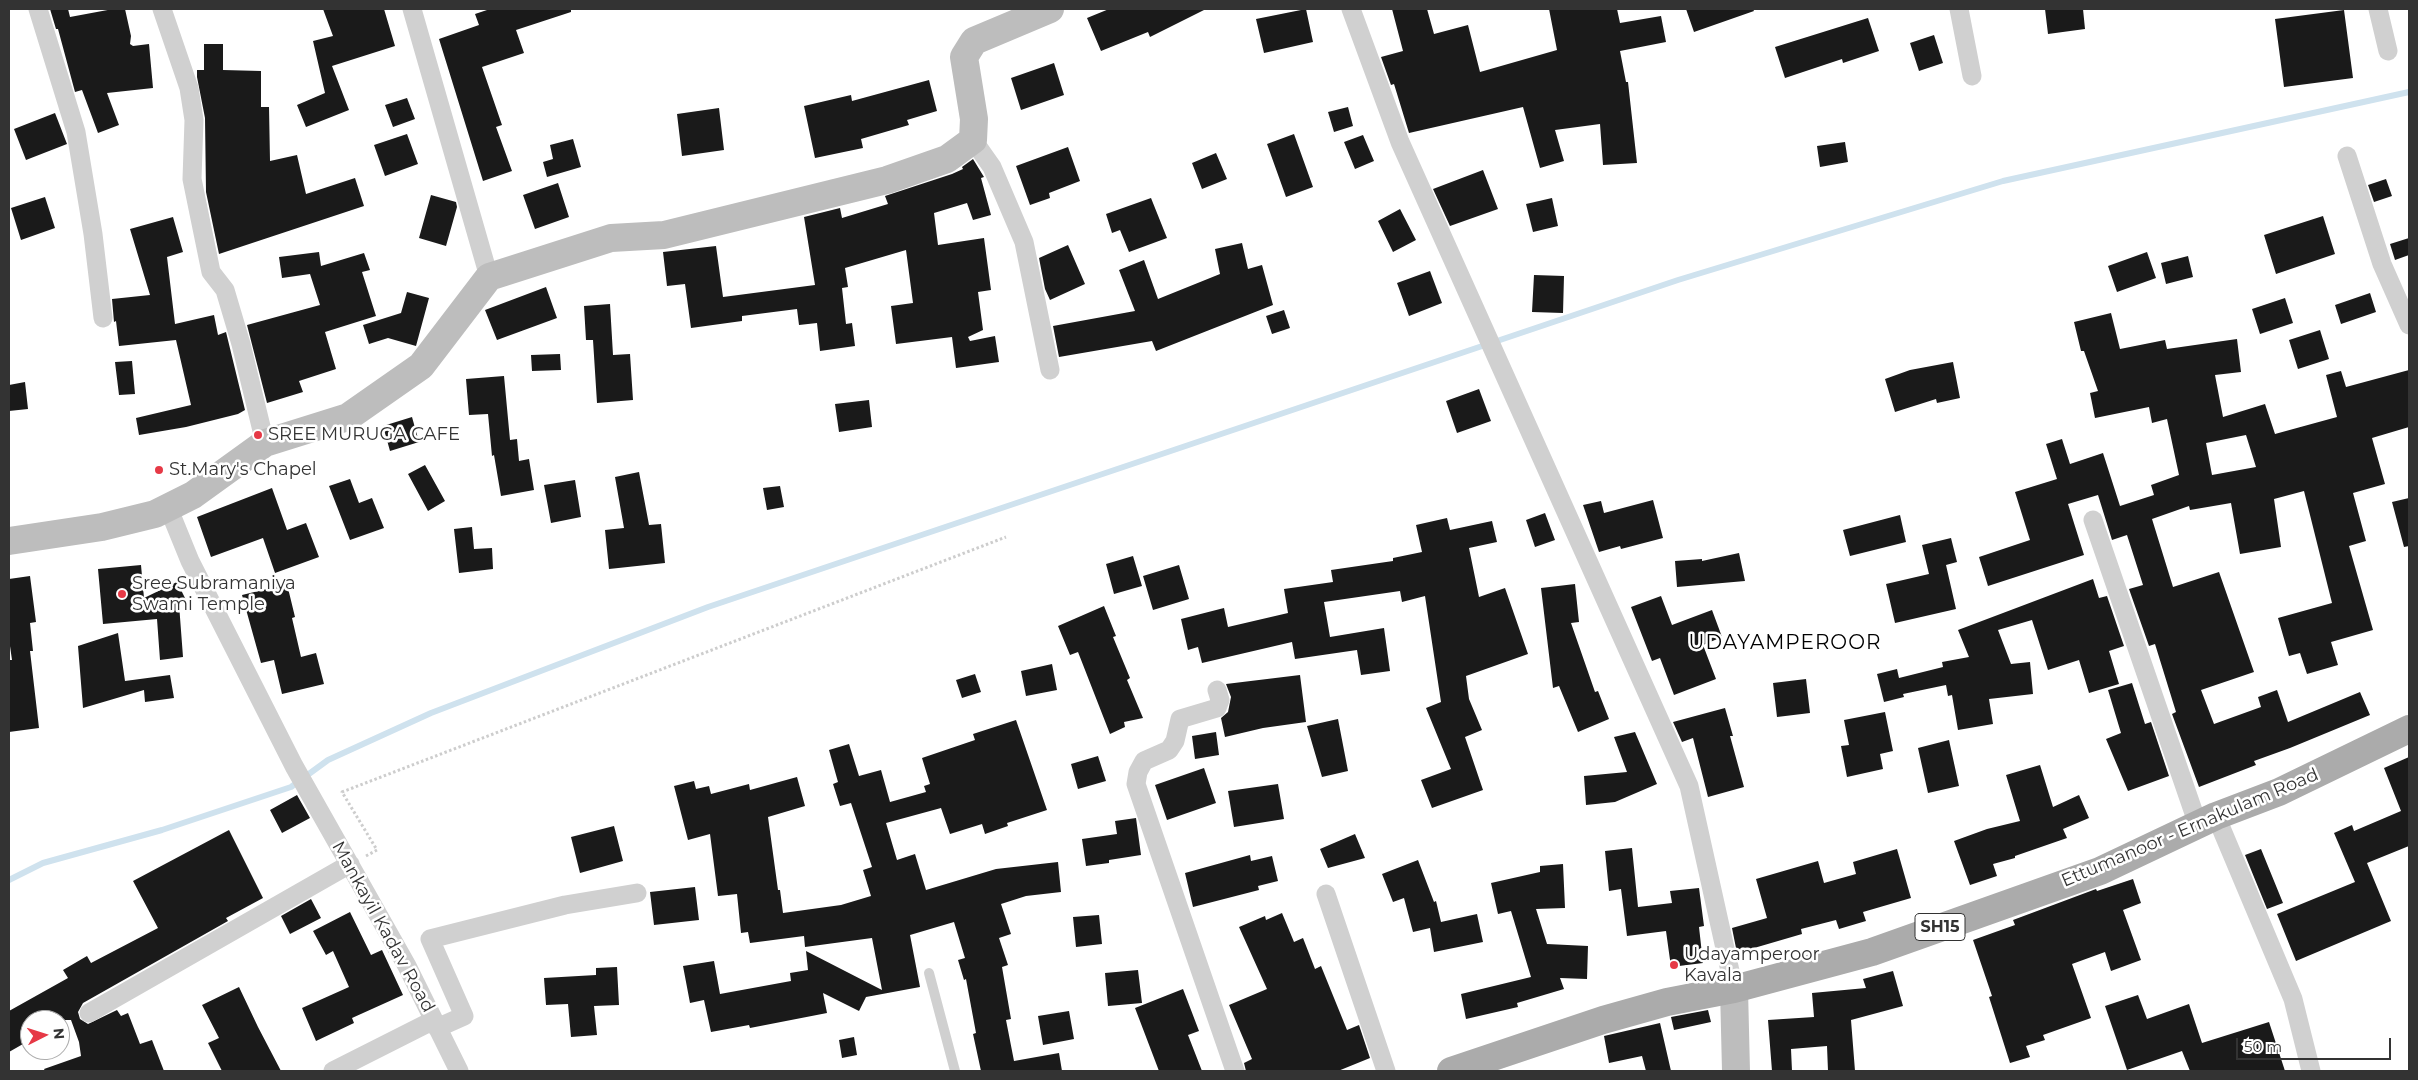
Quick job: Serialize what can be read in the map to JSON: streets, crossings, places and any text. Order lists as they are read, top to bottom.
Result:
{
  "streets": {
    "main road": ["Ettumanoor - Ernakulam Road", "SH15"],
    "street": ["Mankayil Kadav Road"]
  },
  "districts": ["UDAYAMPEROOR"],
  "places": [
    "SREE MURUGA CAFE",
    "St.Mary's Chapel",
    "Sree Subramaniya Swami Temple",
    "Udayamperoor Kavala"
  ],
  "scale_bar": "50 m",
  "north": "right"
}
